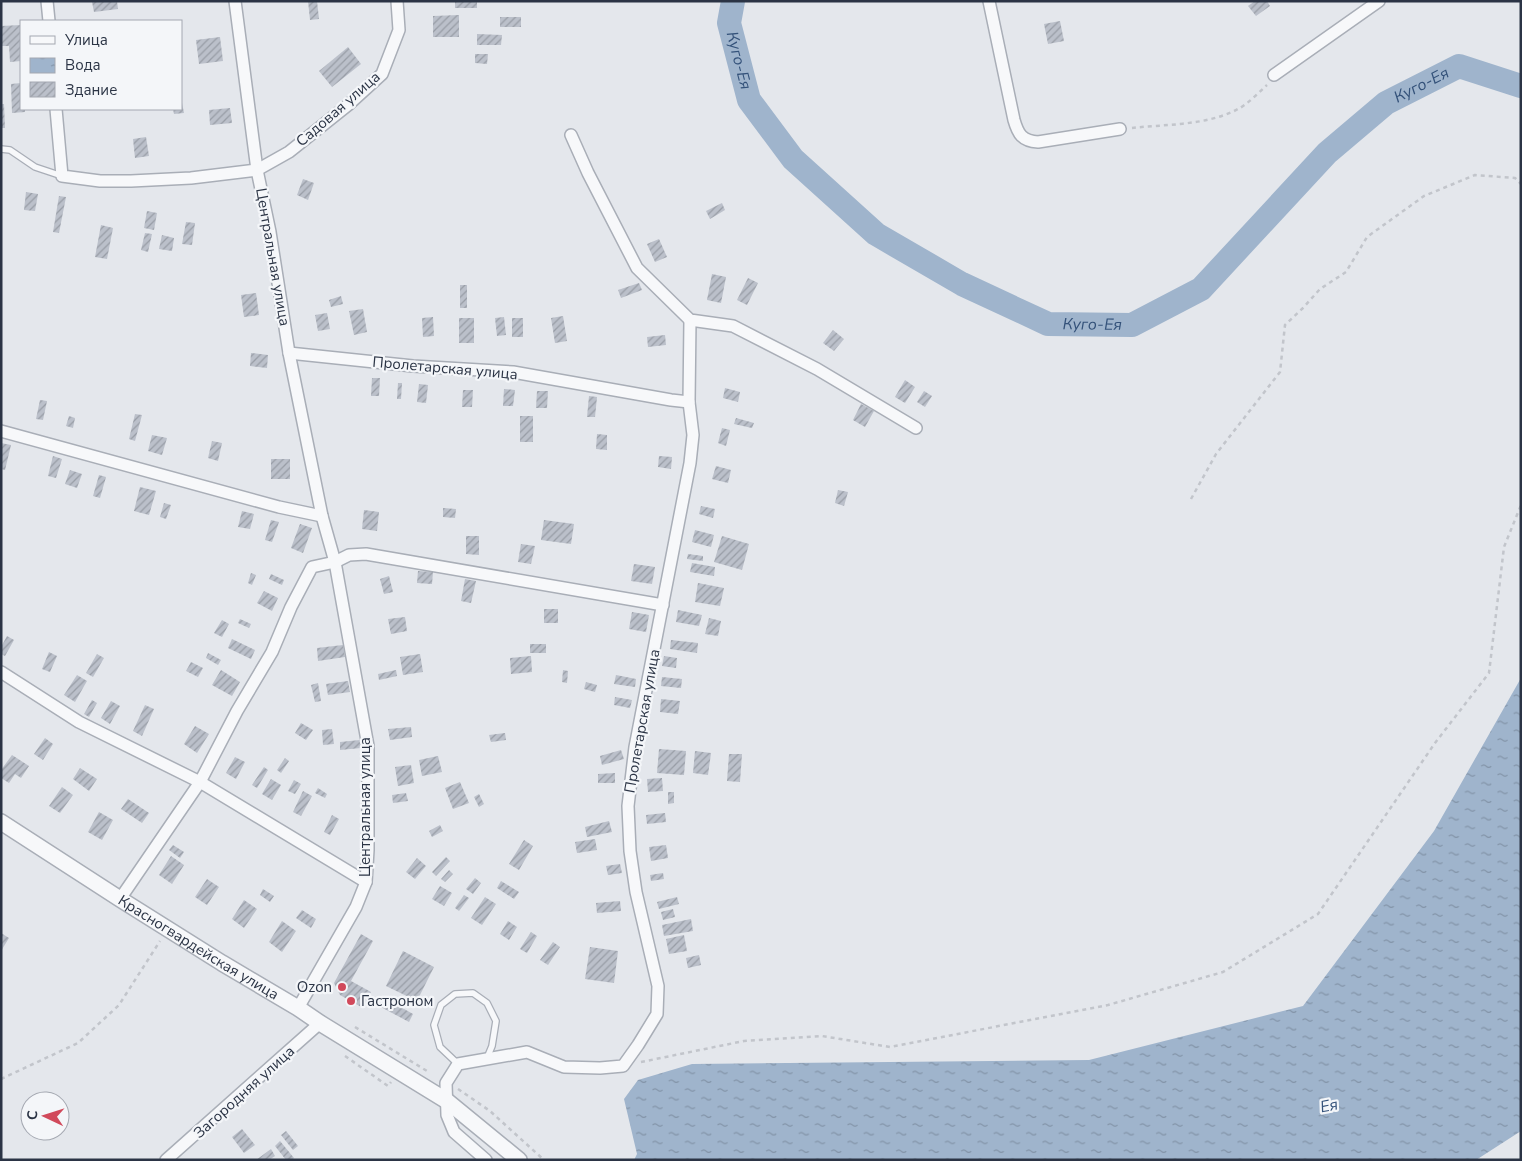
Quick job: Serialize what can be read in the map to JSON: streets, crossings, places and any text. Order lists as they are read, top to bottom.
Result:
{
  "streets": {
    "street": [
      "Садовая улица",
      "Центральная улица",
      "Пролетарская улица",
      "Красногвардейская улица",
      "Загородняя улица"
    ]
  },
  "crossings": [
    ["Садовая улица", "Центральная улица"],
    ["Центральная улица", "Пролетарская улица"],
    ["Центральная улица", "Красногвардейская улица"],
    ["Красногвардейская улица", "Загородняя улица"]
  ],
  "water": ["Куго-Ея", "Ея"],
  "places": ["Ozon", "Гастроном"],
  "legend": ["Улица", "Вода", "Здание"],
  "north": "left"
}
